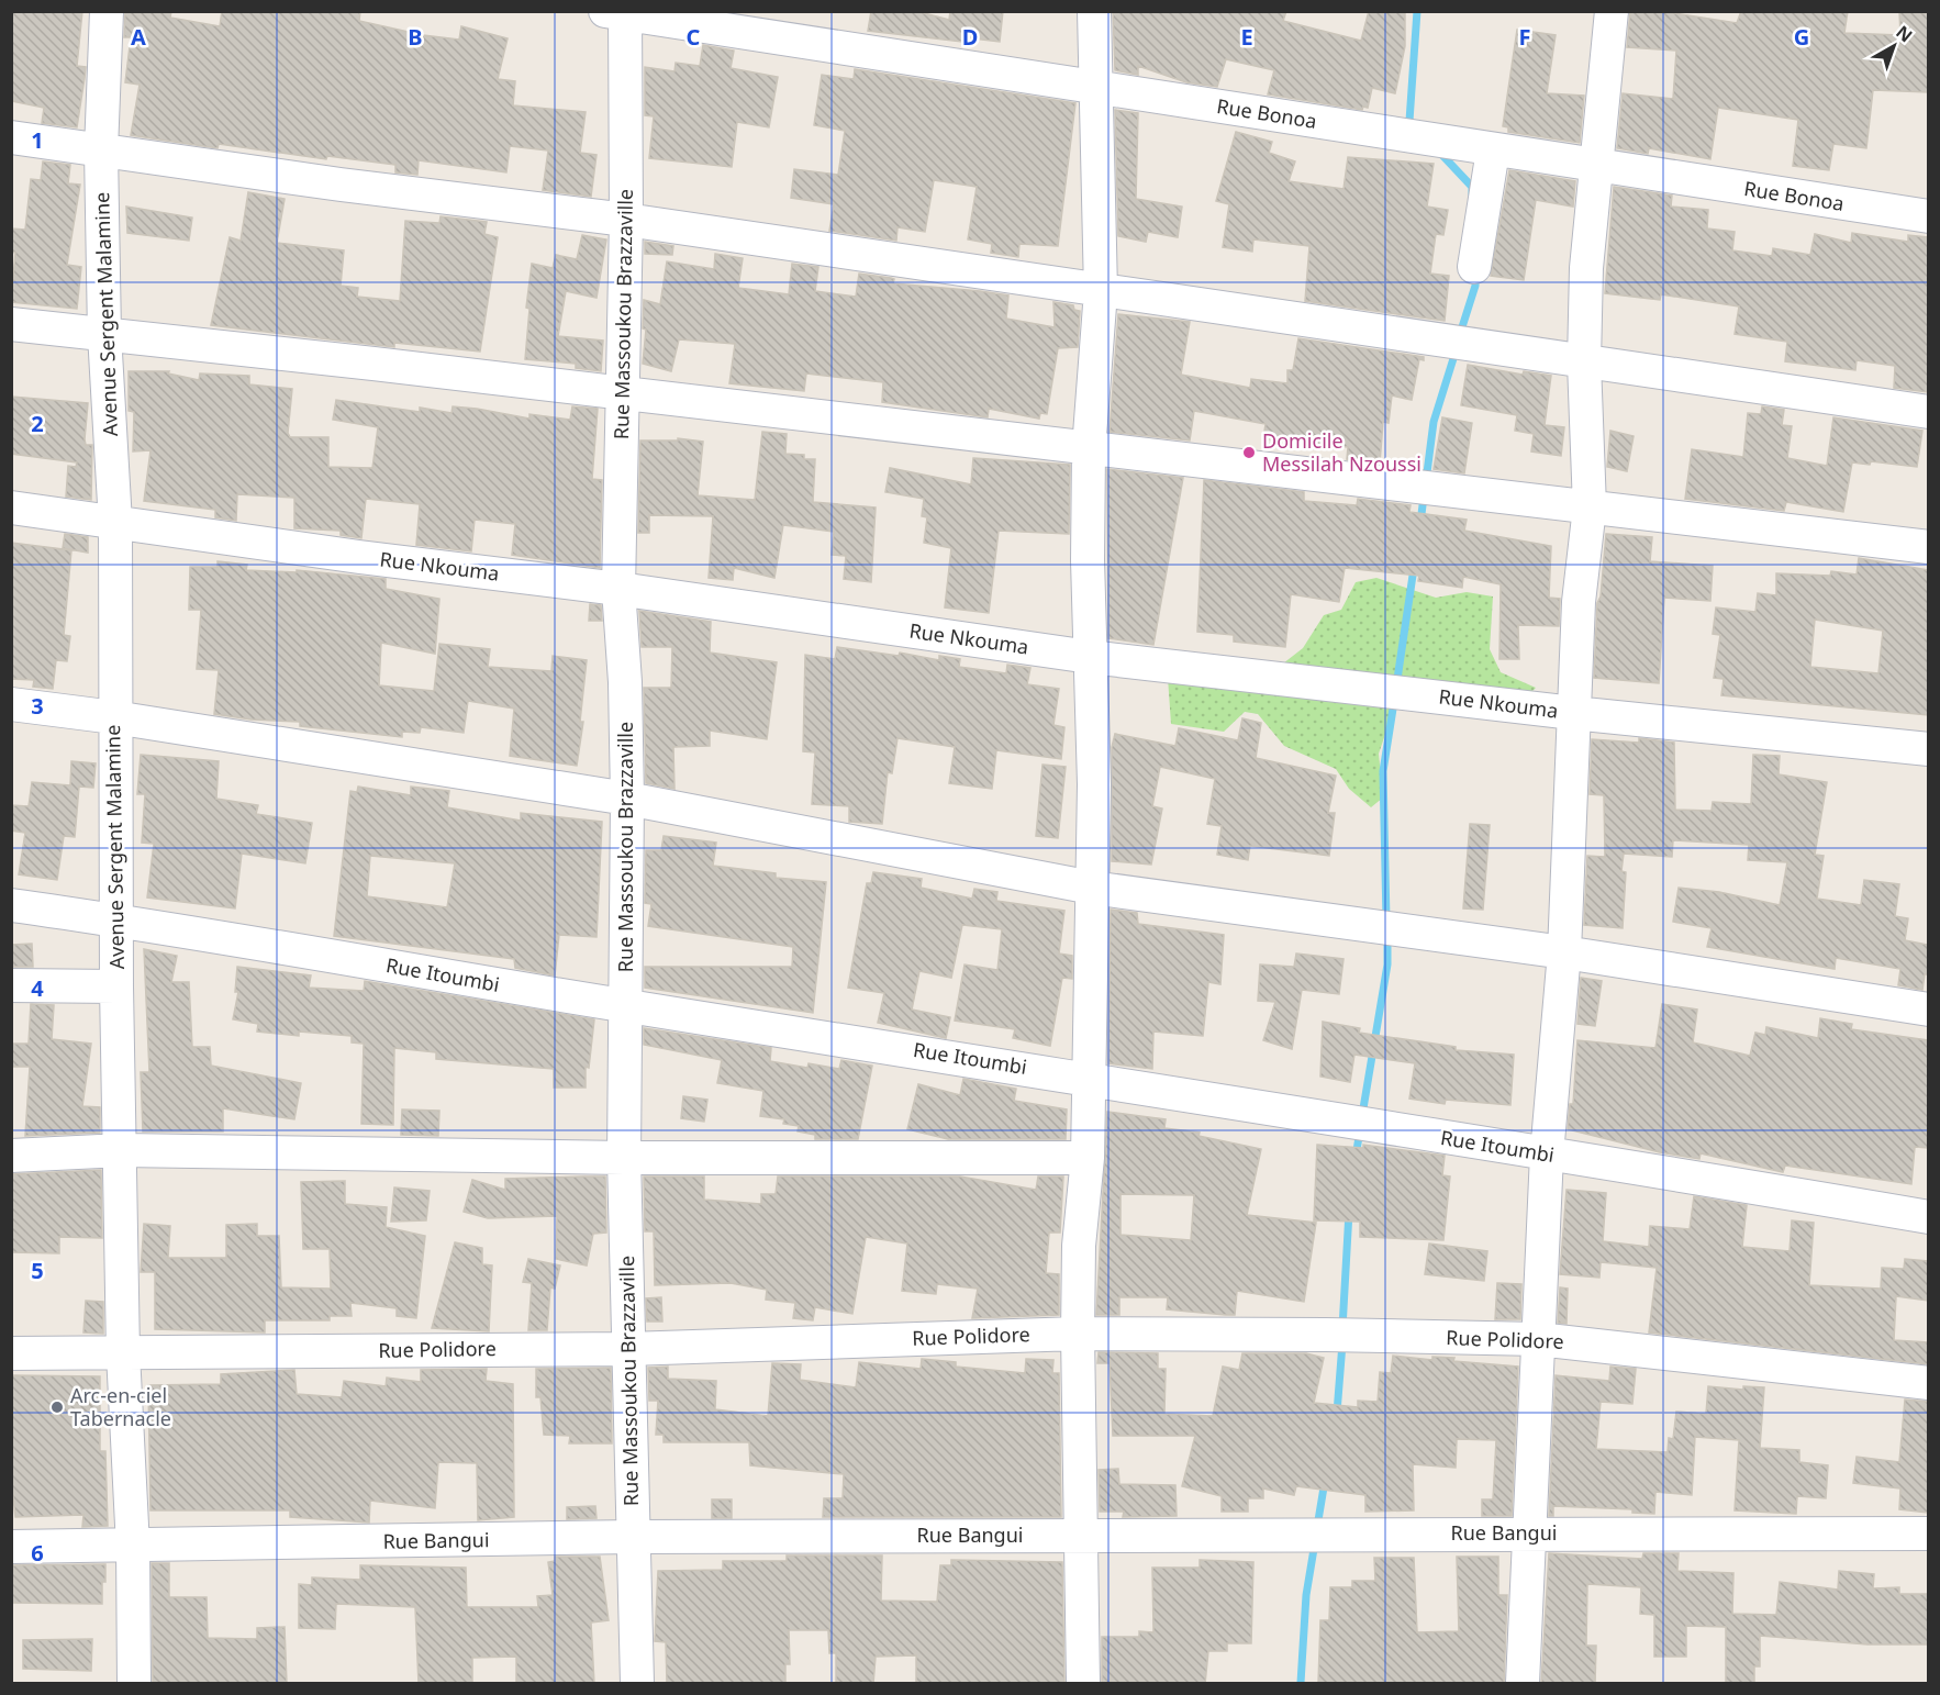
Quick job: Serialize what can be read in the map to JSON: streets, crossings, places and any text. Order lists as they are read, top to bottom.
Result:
{
  "streets": {
    "street": [
      "Rue Bonoa",
      "Avenue Sergent Malamine",
      "Rue Massoukou Brazzaville",
      "Rue Nkouma",
      "Rue Itoumbi",
      "Rue Polidore",
      "Rue Bangui"
    ]
  },
  "crossings": [
    ["Rue Bonoa", "Rue Massoukou Brazzaville"],
    ["Avenue Sergent Malamine", "Rue Nkouma"],
    ["Avenue Sergent Malamine", "Rue Itoumbi"],
    ["Avenue Sergent Malamine", "Rue Polidore"],
    ["Avenue Sergent Malamine", "Rue Bangui"],
    ["Rue Massoukou Brazzaville", "Rue Nkouma"],
    ["Rue Massoukou Brazzaville", "Rue Itoumbi"],
    ["Rue Massoukou Brazzaville", "Rue Polidore"],
    ["Rue Massoukou Brazzaville", "Rue Bangui"]
  ],
  "places": ["Domicile Messilah Nzoussi", "Arc-en-ciel Tabernacle"],
  "north": "top right",
  "grid": {
    "columns": [
      "A",
      "B",
      "C",
      "D",
      "E",
      "F",
      "G"
    ],
    "rows": [
      "1",
      "2",
      "3",
      "4",
      "5",
      "6"
    ]
  }
}
